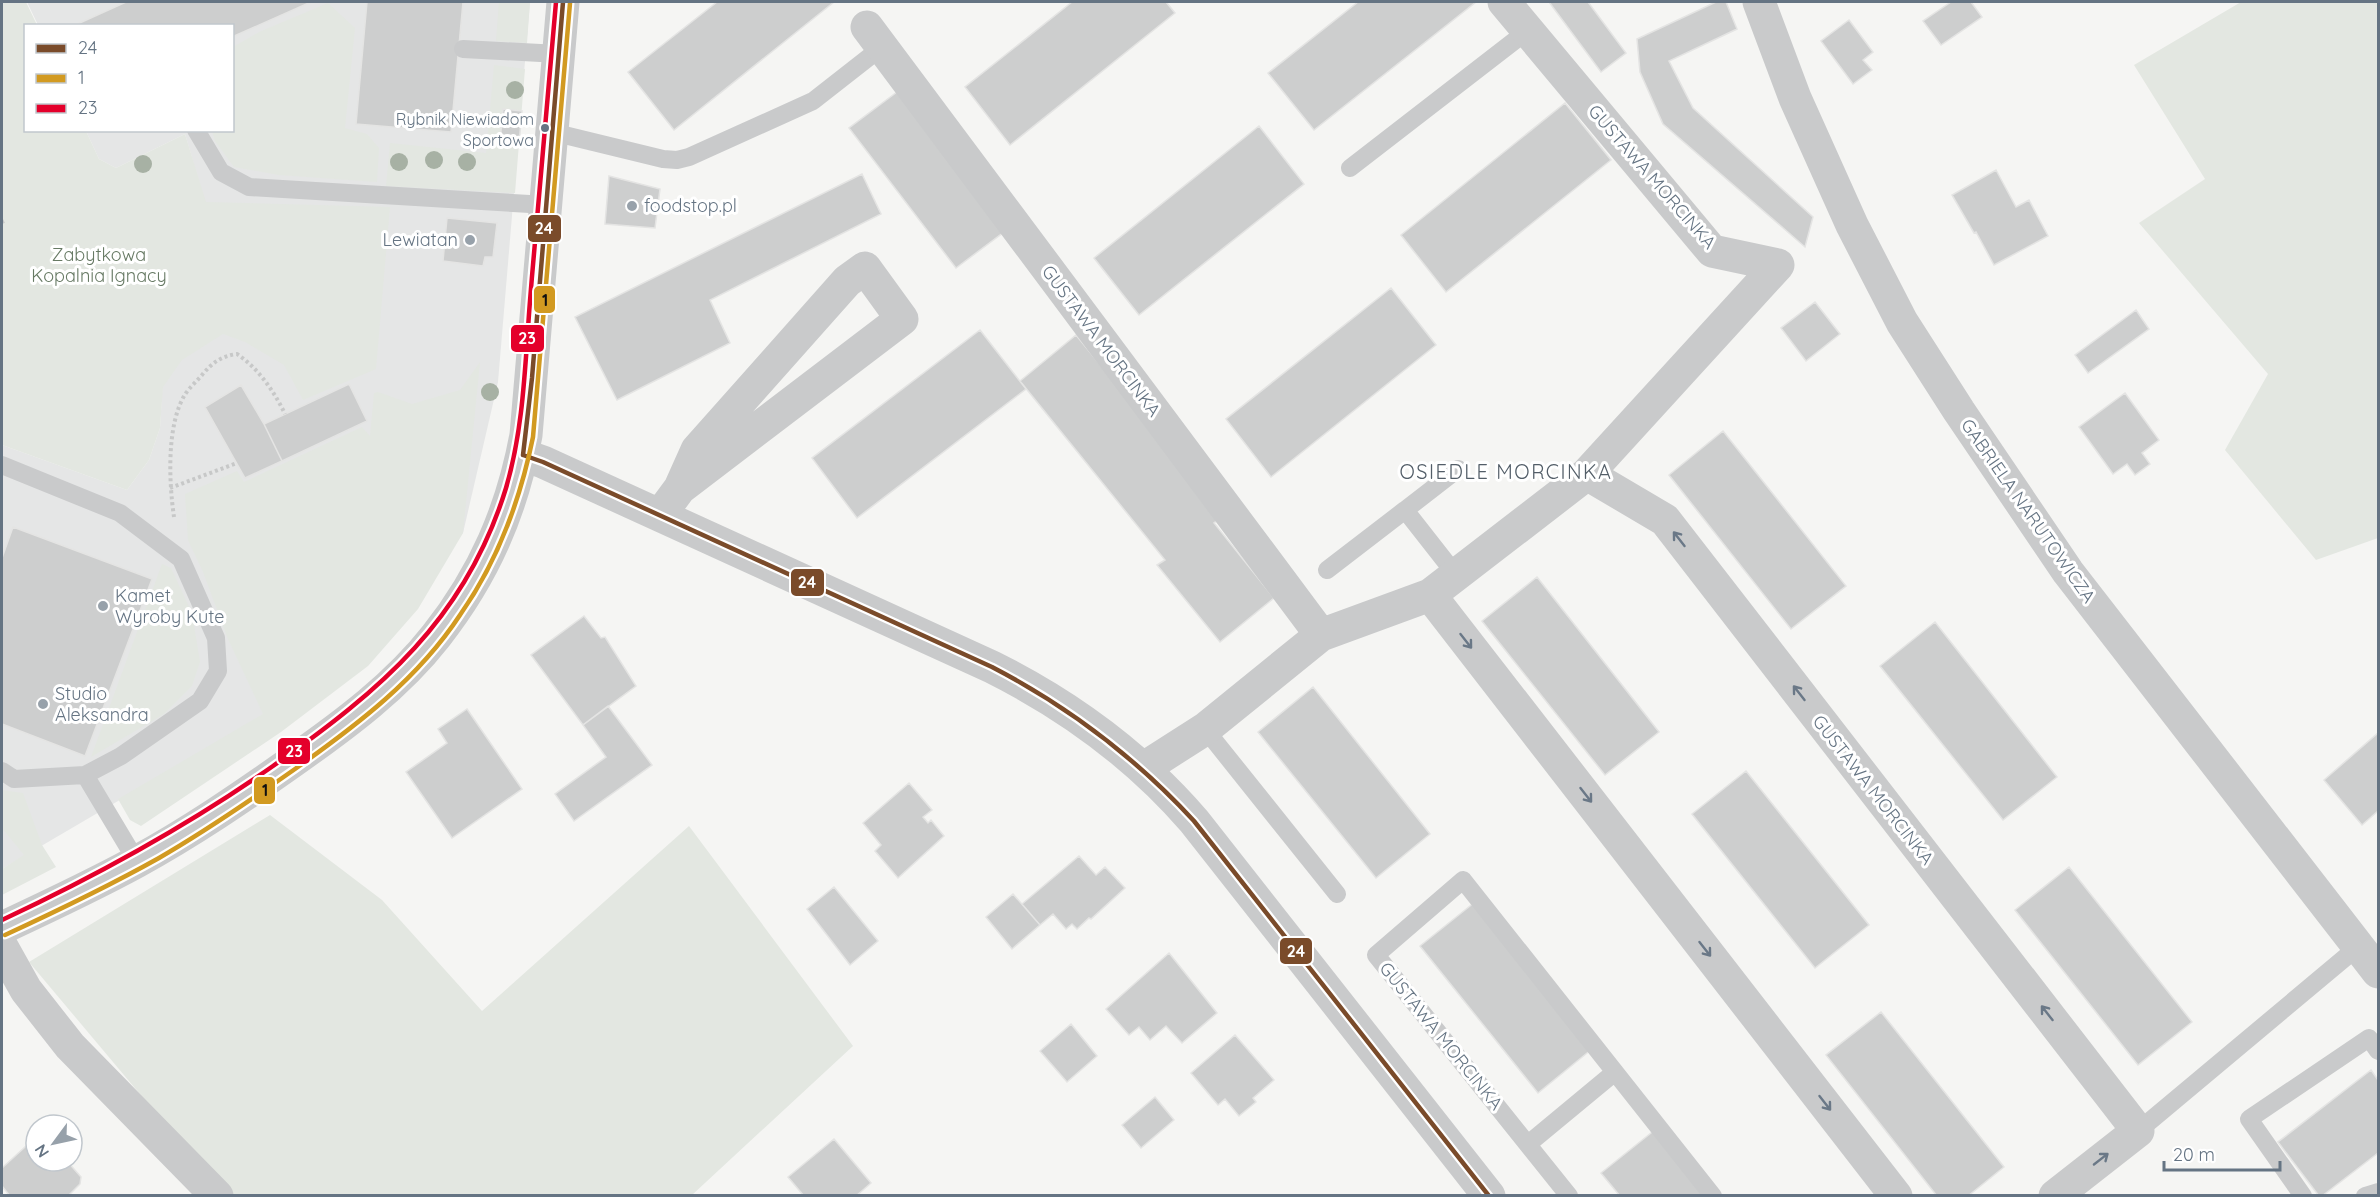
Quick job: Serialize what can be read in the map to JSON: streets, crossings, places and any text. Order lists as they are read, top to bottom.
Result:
{
  "streets": {
    "street": ["GUSTAWA MORCINKA", "GABRIELA NARUTOWICZA"]
  },
  "districts": ["OSIEDLE MORCINKA"],
  "parks": ["Zabytkowa Kopalnia Ignacy"],
  "places": [
    "Rybnik Niewiadom Sportowa",
    "foodstop.pl",
    "Lewiatan",
    "Kamet Wyroby Kute",
    "Studio Aleksandra"
  ],
  "lines": ["transit line 24", "transit line 23", "transit line 1"],
  "legend": ["24", "1", "23"],
  "scale_bar": "20 m",
  "north": "bottom left"
}
